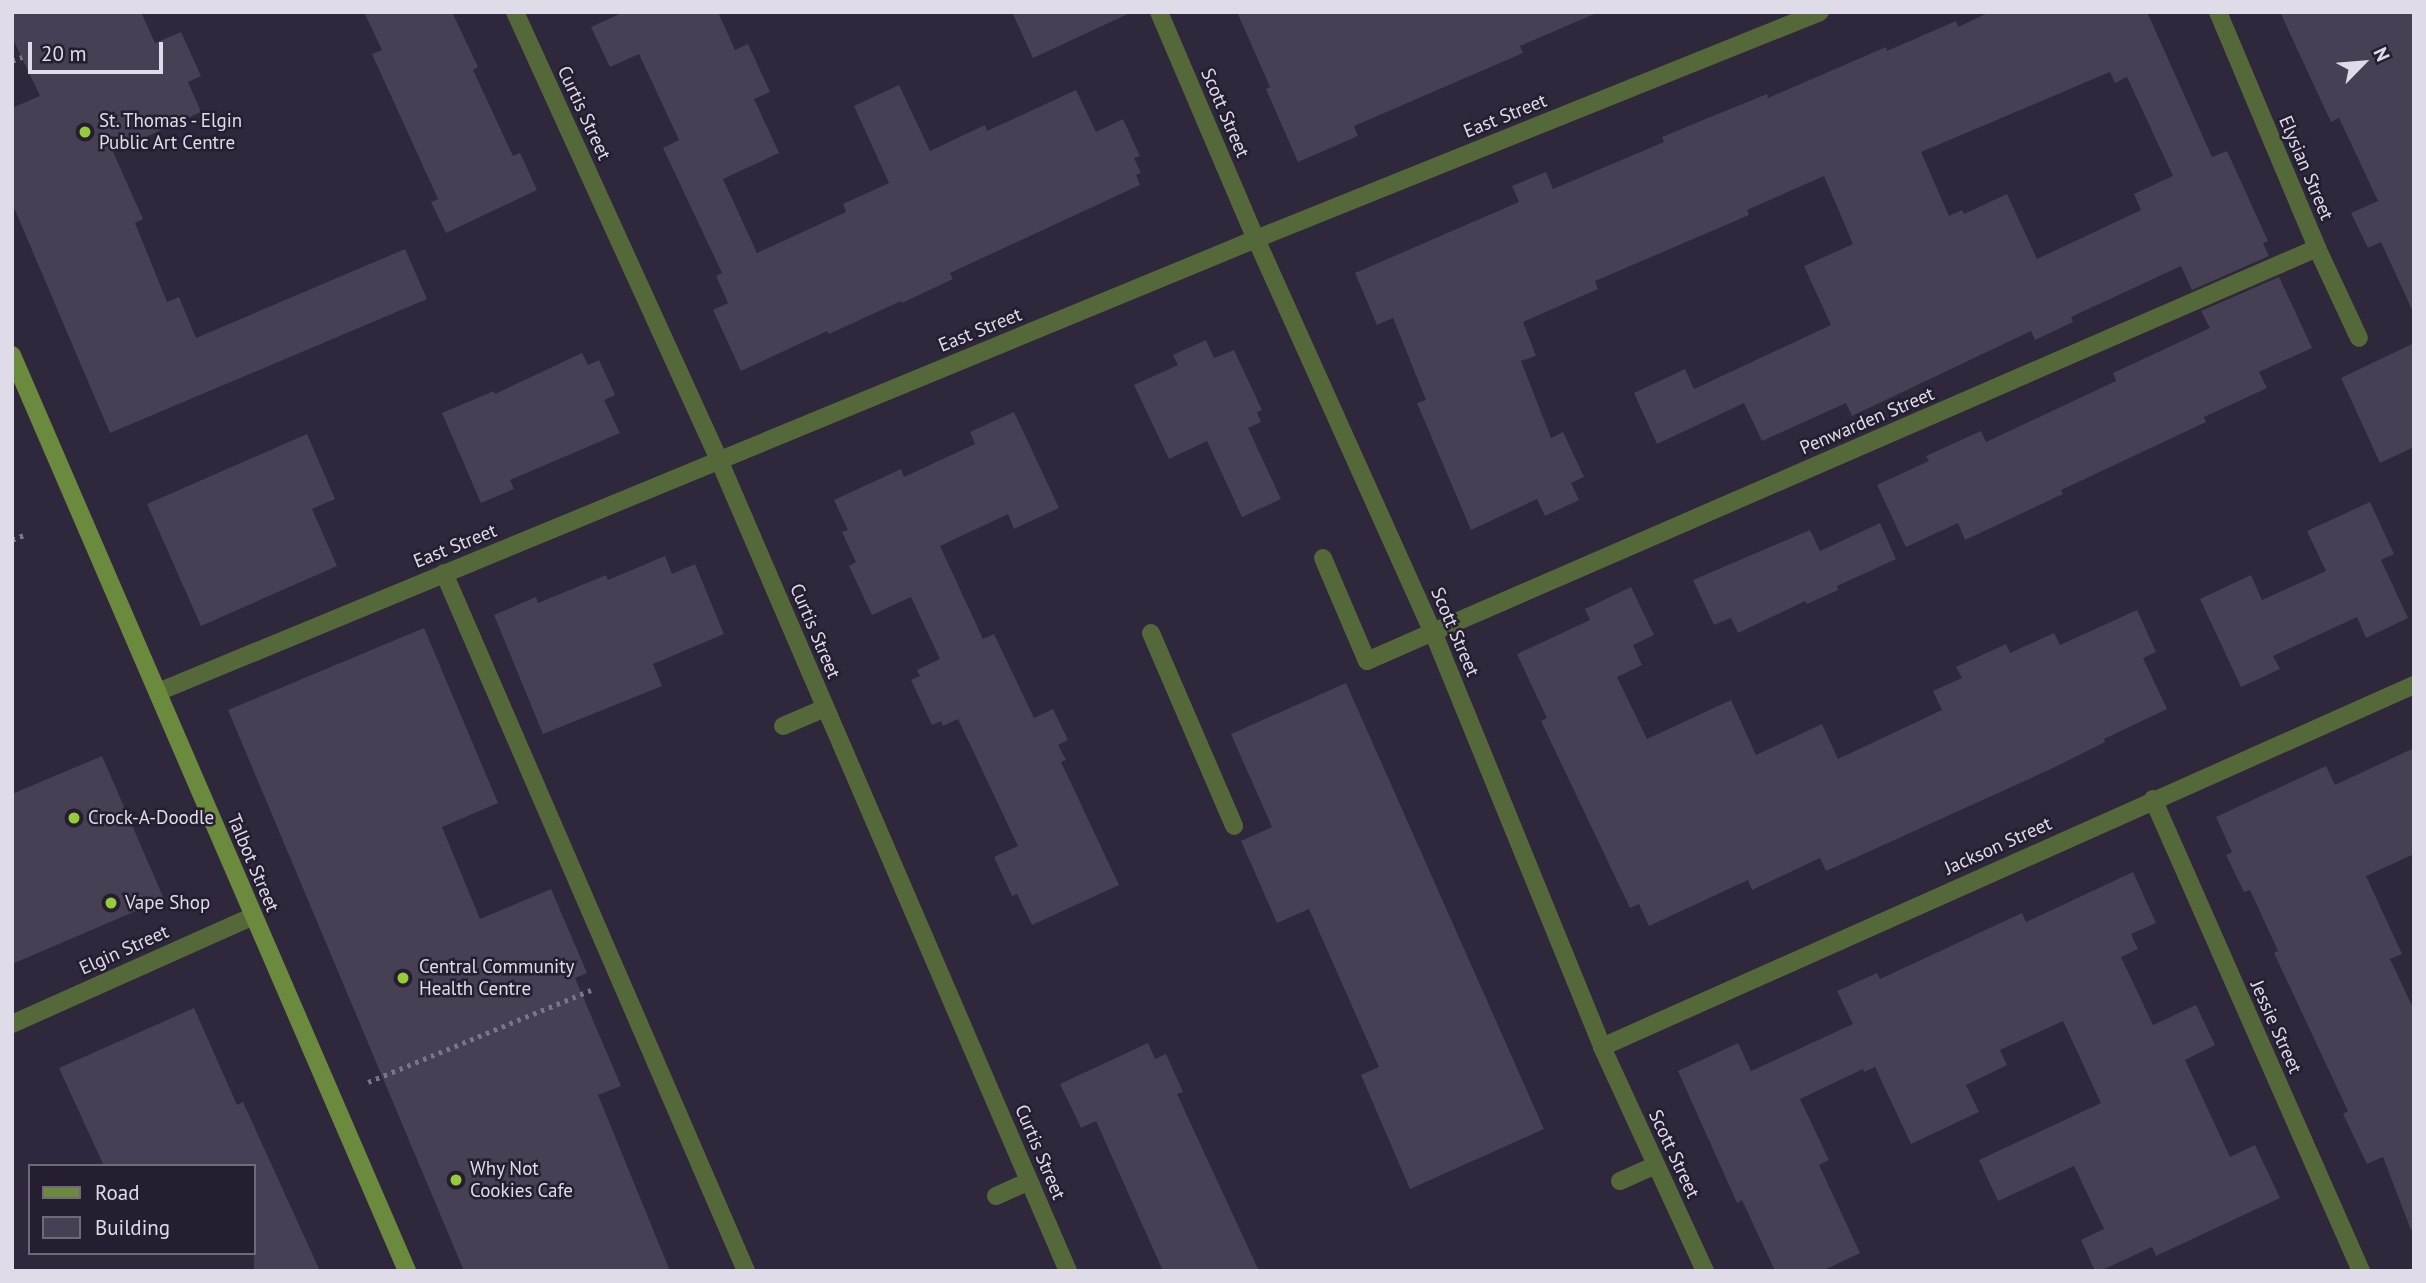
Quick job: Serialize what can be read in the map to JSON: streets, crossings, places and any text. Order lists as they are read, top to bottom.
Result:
{
  "streets": {
    "main road": ["Talbot Street"],
    "street": [
      "Curtis Street",
      "Scott Street",
      "East Street",
      "Elysian Street",
      "Penwarden Street",
      "Jackson Street",
      "Elgin Street",
      "Jessie Street"
    ]
  },
  "crossings": [
    ["Curtis Street", "East Street"],
    ["Scott Street", "East Street"],
    ["Scott Street", "Penwarden Street"],
    ["Scott Street", "Jackson Street"],
    ["East Street", "Talbot Street"],
    ["Elysian Street", "Penwarden Street"],
    ["Jackson Street", "Jessie Street"],
    ["Talbot Street", "Elgin Street"]
  ],
  "places": [
    "St. Thomas - Elgin Public Art Centre",
    "Crock-A-Doodle",
    "Vape Shop",
    "Central Community Health Centre",
    "Why Not Cookies Cafe"
  ],
  "legend": ["Road", "Building"],
  "scale_bar": "20 m",
  "north": "top right"
}
